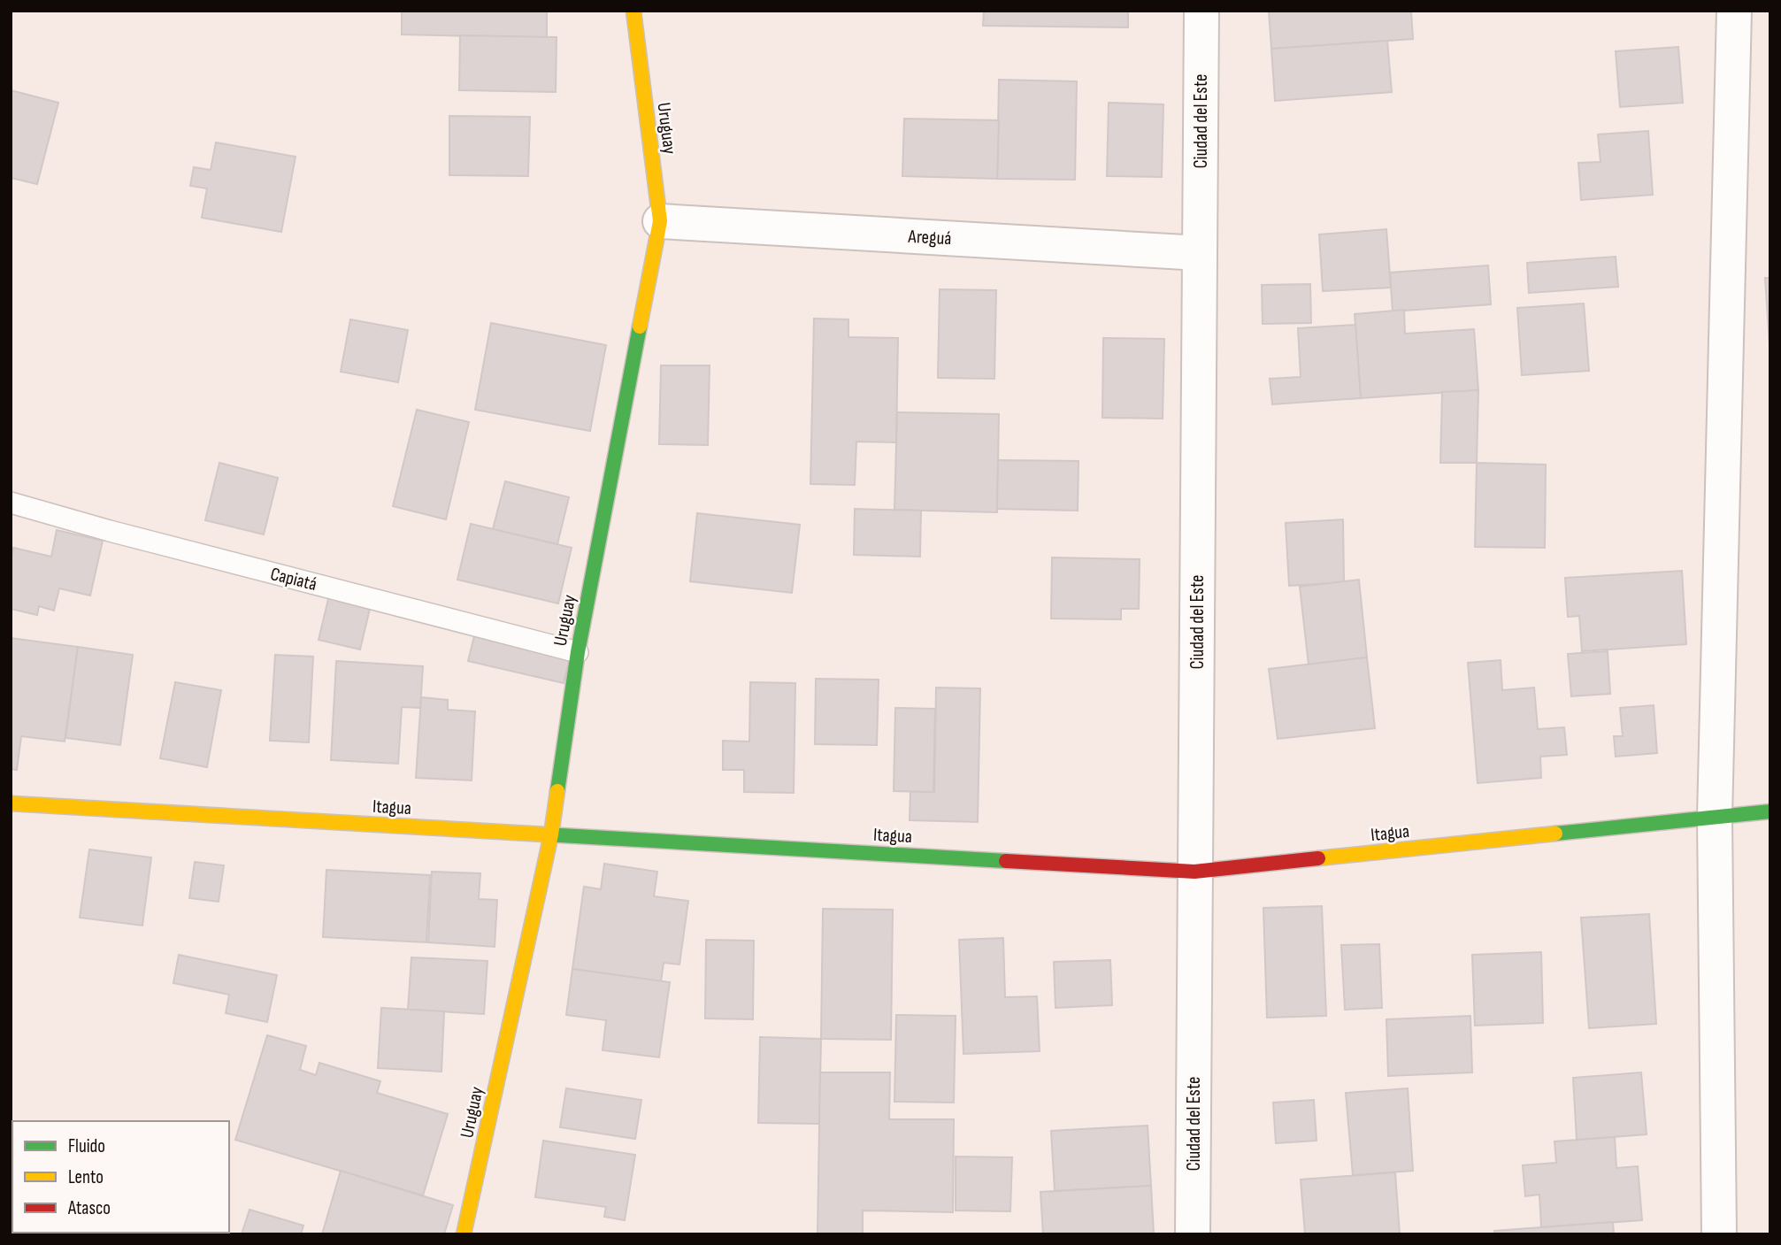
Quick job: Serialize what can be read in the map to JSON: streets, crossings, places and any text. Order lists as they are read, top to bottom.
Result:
{
  "streets": {
    "street": [
      "Ciudad del Este",
      "Uruguay",
      "Areguá",
      "Itagua"
    ],
    "lane": ["Capiatá"]
  },
  "crossings": [
    ["Ciudad del Este", "Areguá"],
    ["Ciudad del Este", "Itagua"],
    ["Uruguay", "Areguá"],
    ["Uruguay", "Capiatá"],
    ["Uruguay", "Itagua"]
  ],
  "legend": ["Fluido", "Lento", "Atasco"]
}
